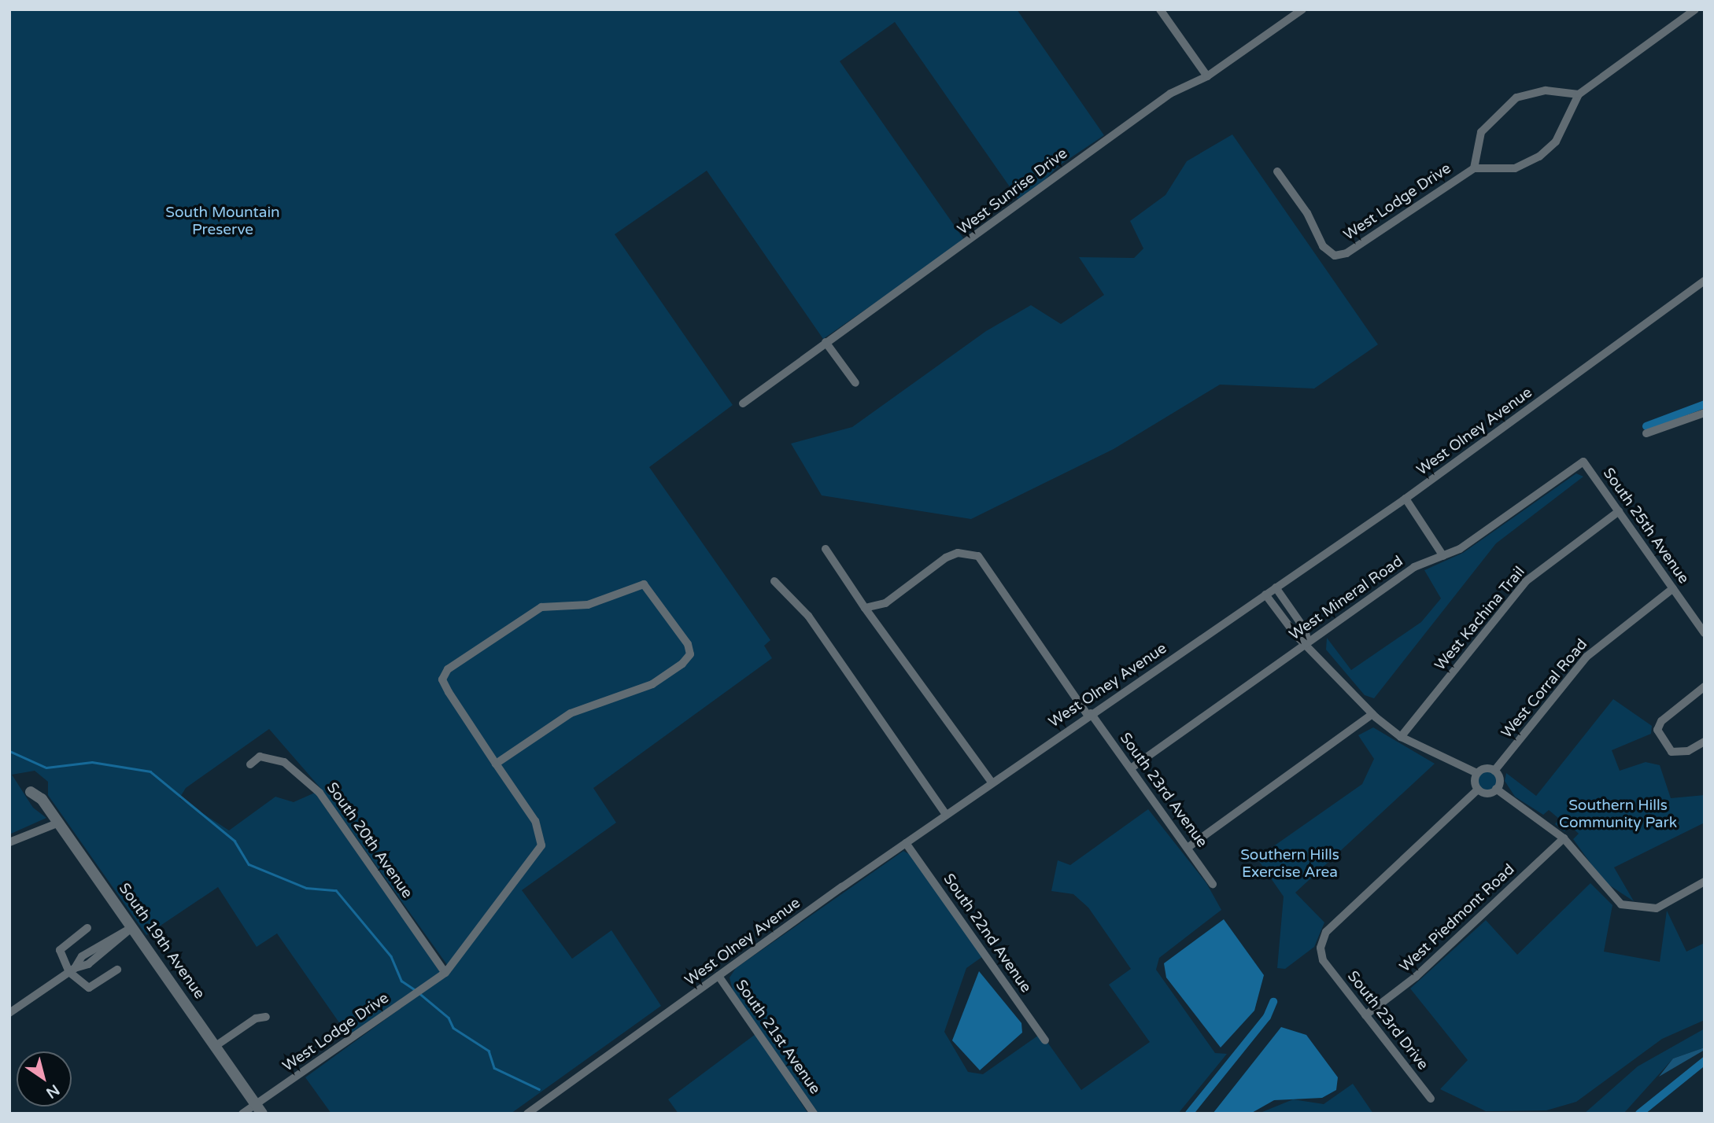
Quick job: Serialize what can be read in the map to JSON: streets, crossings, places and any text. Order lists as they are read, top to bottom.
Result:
{
  "streets": {
    "street": [
      "West Sunrise Drive",
      "West Lodge Drive",
      "West Olney Avenue",
      "South 25th Avenue",
      "West Mineral Road",
      "West Kachina Trail",
      "West Corral Road",
      "South 23rd Avenue",
      "South 20th Avenue",
      "West Piedmont Road",
      "South 22nd Avenue",
      "South 19th Avenue",
      "South 23rd Drive",
      "South 21st Avenue"
    ]
  },
  "crossings": [
    ["West Lodge Drive", "South 20th Avenue"],
    ["West Lodge Drive", "South 19th Avenue"],
    ["West Olney Avenue", "South 23rd Avenue"],
    ["West Olney Avenue", "South 22nd Avenue"],
    ["West Olney Avenue", "South 21st Avenue"],
    ["South 25th Avenue", "West Mineral Road"],
    ["South 25th Avenue", "West Kachina Trail"],
    ["South 25th Avenue", "West Corral Road"],
    ["West Mineral Road", "South 23rd Avenue"],
    ["West Piedmont Road", "South 23rd Drive"]
  ],
  "parks": ["South Mountain Preserve", "Southern Hills Community Park", "Southern Hills Exercise Area"],
  "north": "bottom right"
}
